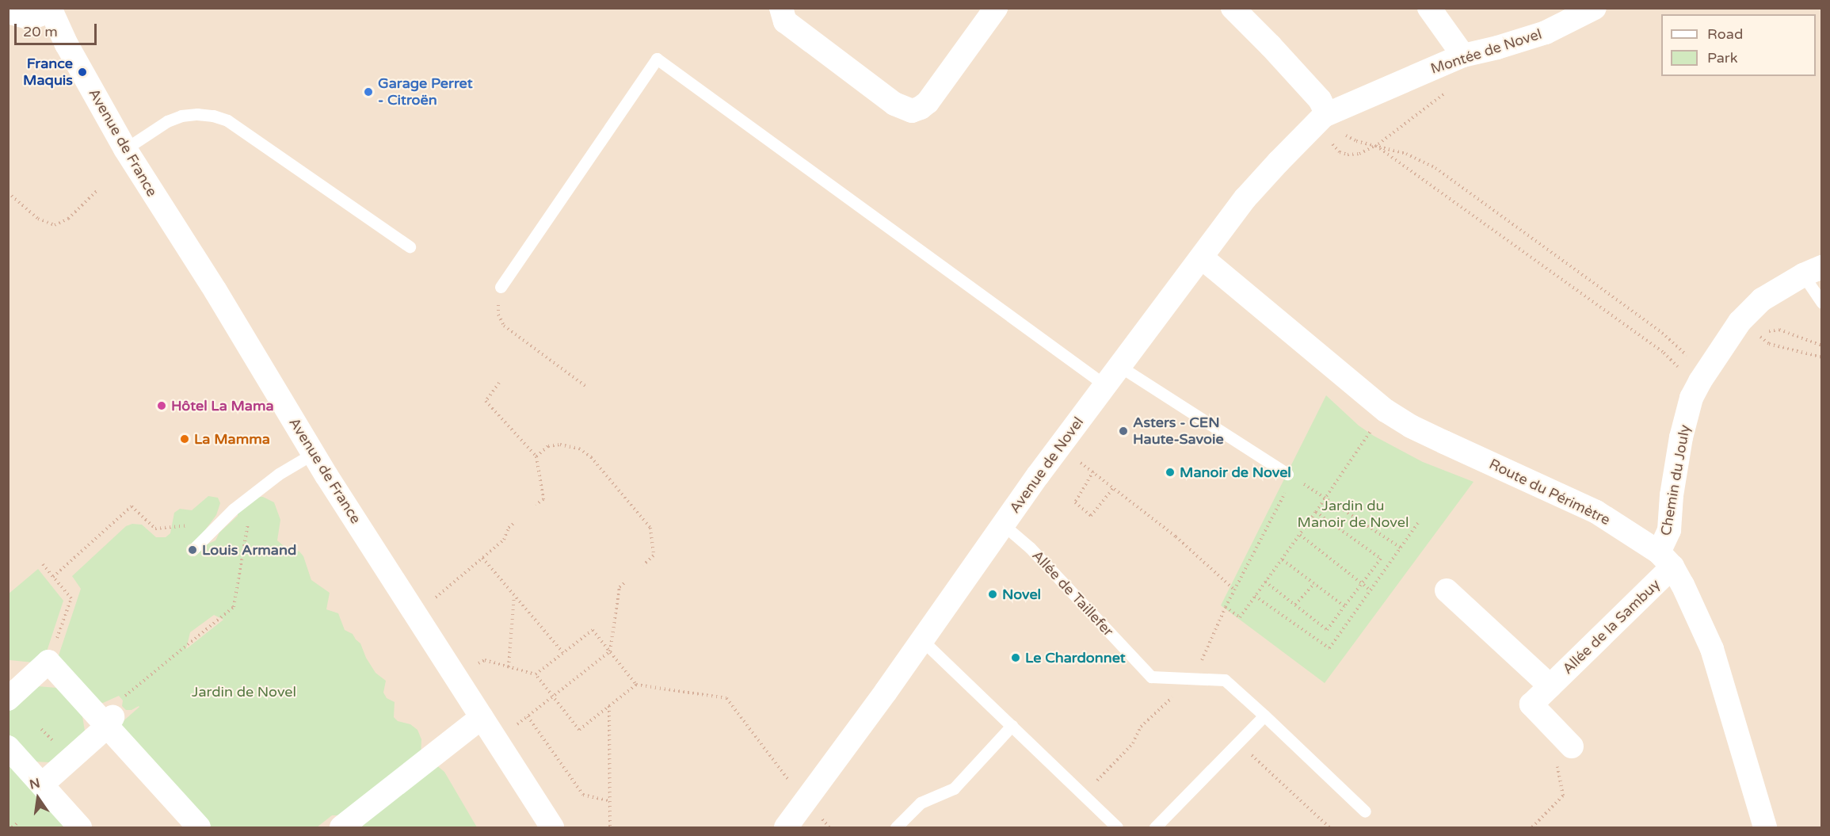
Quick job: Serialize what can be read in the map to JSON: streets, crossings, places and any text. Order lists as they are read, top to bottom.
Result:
{
  "streets": {
    "street": [
      "Montée de Novel",
      "Avenue de France",
      "Avenue de Novel",
      "Chemin du Jouly",
      "Route du Périmètre",
      "Allée de la Sambuy"
    ],
    "lane": ["Allée de Taillefer"]
  },
  "crossings": [
    ["Montée de Novel", "Avenue de Novel"],
    ["Avenue de Novel", "Route du Périmètre"],
    ["Avenue de Novel", "Allée de Taillefer"],
    ["Chemin du Jouly", "Route du Périmètre"],
    ["Chemin du Jouly", "Allée de la Sambuy"],
    ["Route du Périmètre", "Allée de la Sambuy"]
  ],
  "parks": ["Jardin du Manoir de Novel", "Jardin de Novel"],
  "places": [
    "France Maquis",
    "Garage Perret - Citroën",
    "Hôtel La Mama",
    "Asters - CEN Haute-Savoie",
    "La Mamma",
    "Manoir de Novel",
    "Louis Armand",
    "Novel",
    "Le Chardonnet"
  ],
  "legend": ["Road", "Park"],
  "scale_bar": "20 m",
  "north": "top"
}
